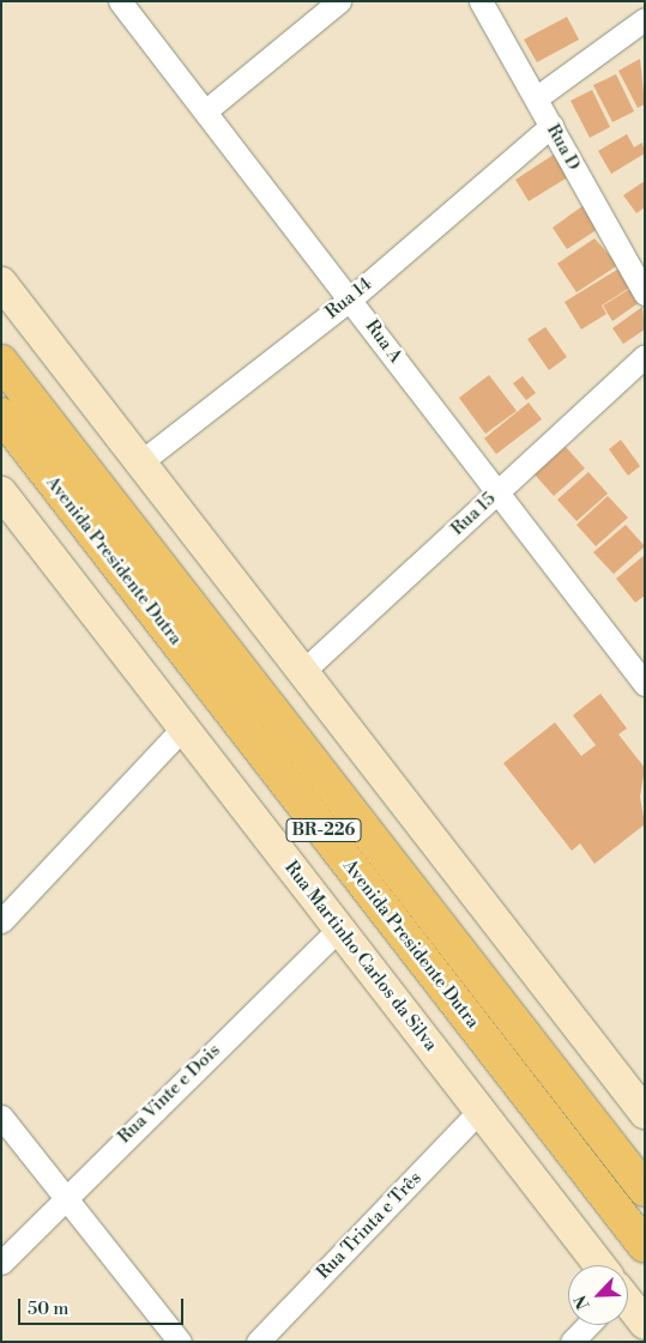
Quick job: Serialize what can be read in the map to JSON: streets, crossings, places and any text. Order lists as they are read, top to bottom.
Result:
{
  "streets": {
    "highway": ["Avenida Presidente Dutra", "BR-226"],
    "main road": ["Rua Martinho Carlos da Silva"],
    "street": [
      "Rua D",
      "Rua 14",
      "Rua A",
      "Rua 15",
      "Rua Vinte e Dois",
      "Rua Trinta e Três"
    ]
  },
  "crossings": [
    ["Rua D", "Rua 14"],
    ["Rua 14", "Rua A"],
    ["Rua A", "Rua 15"],
    ["Rua Martinho Carlos da Silva", "Rua Vinte e Dois"],
    ["Rua Martinho Carlos da Silva", "Rua Trinta e Três"]
  ],
  "scale_bar": "50 m",
  "north": "bottom left"
}
